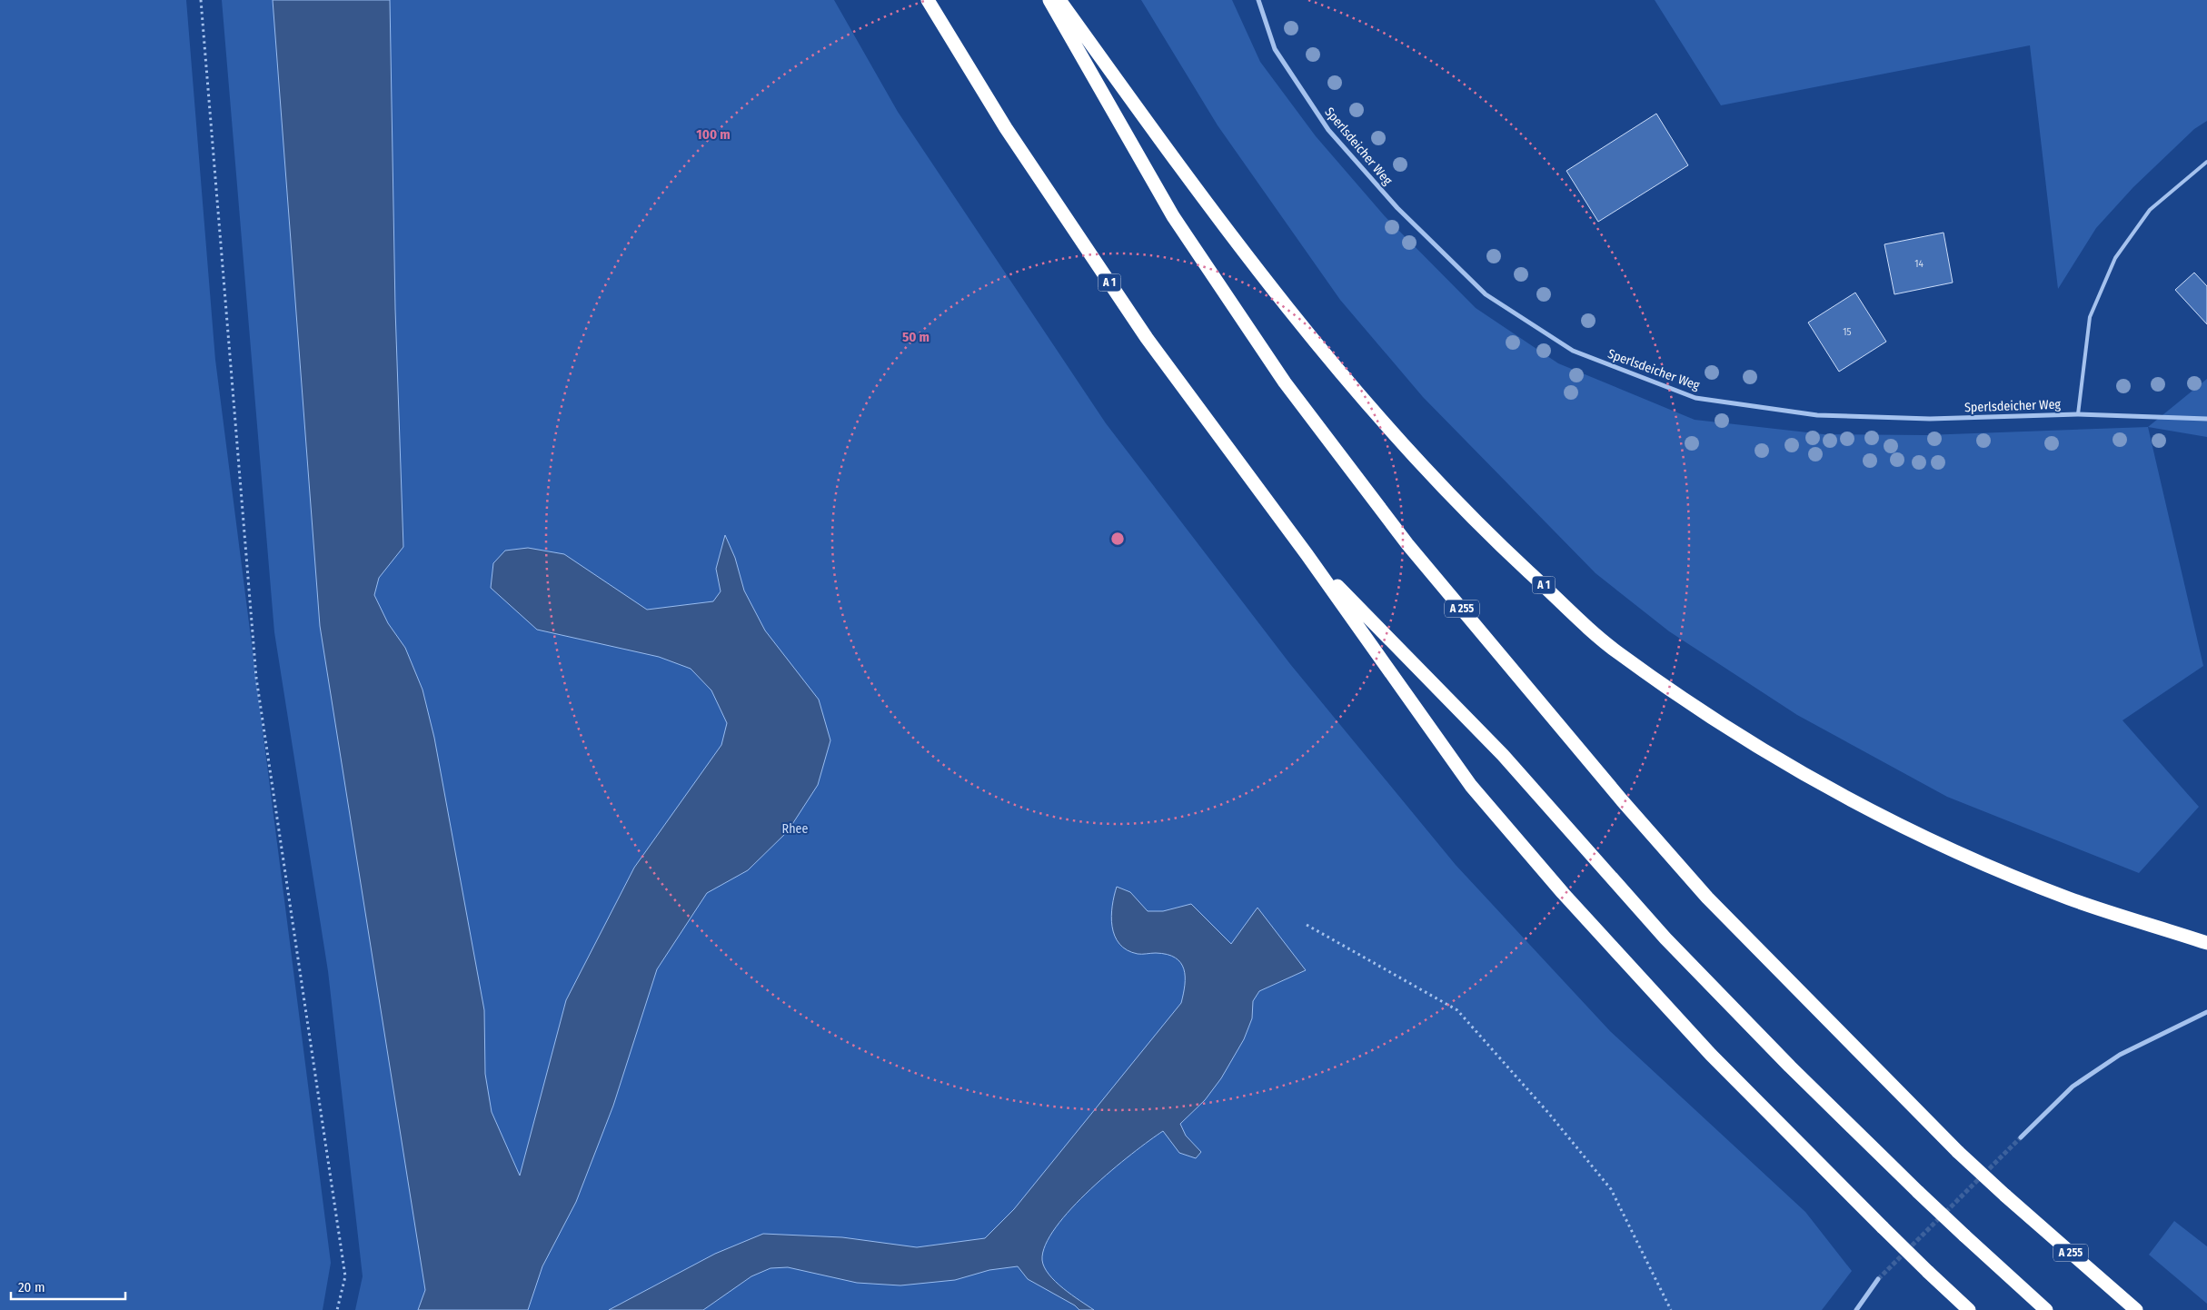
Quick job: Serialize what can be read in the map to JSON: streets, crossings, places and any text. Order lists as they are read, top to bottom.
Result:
{
  "streets": {
    "highway": ["A 1", "A 255"],
    "street": ["Sperlsdeicher Weg"]
  },
  "parks": ["Rhee"],
  "house_numbers": ["14", "15"],
  "scale_bar": "20 m",
  "rings": ["100 m", "50 m"]
}
